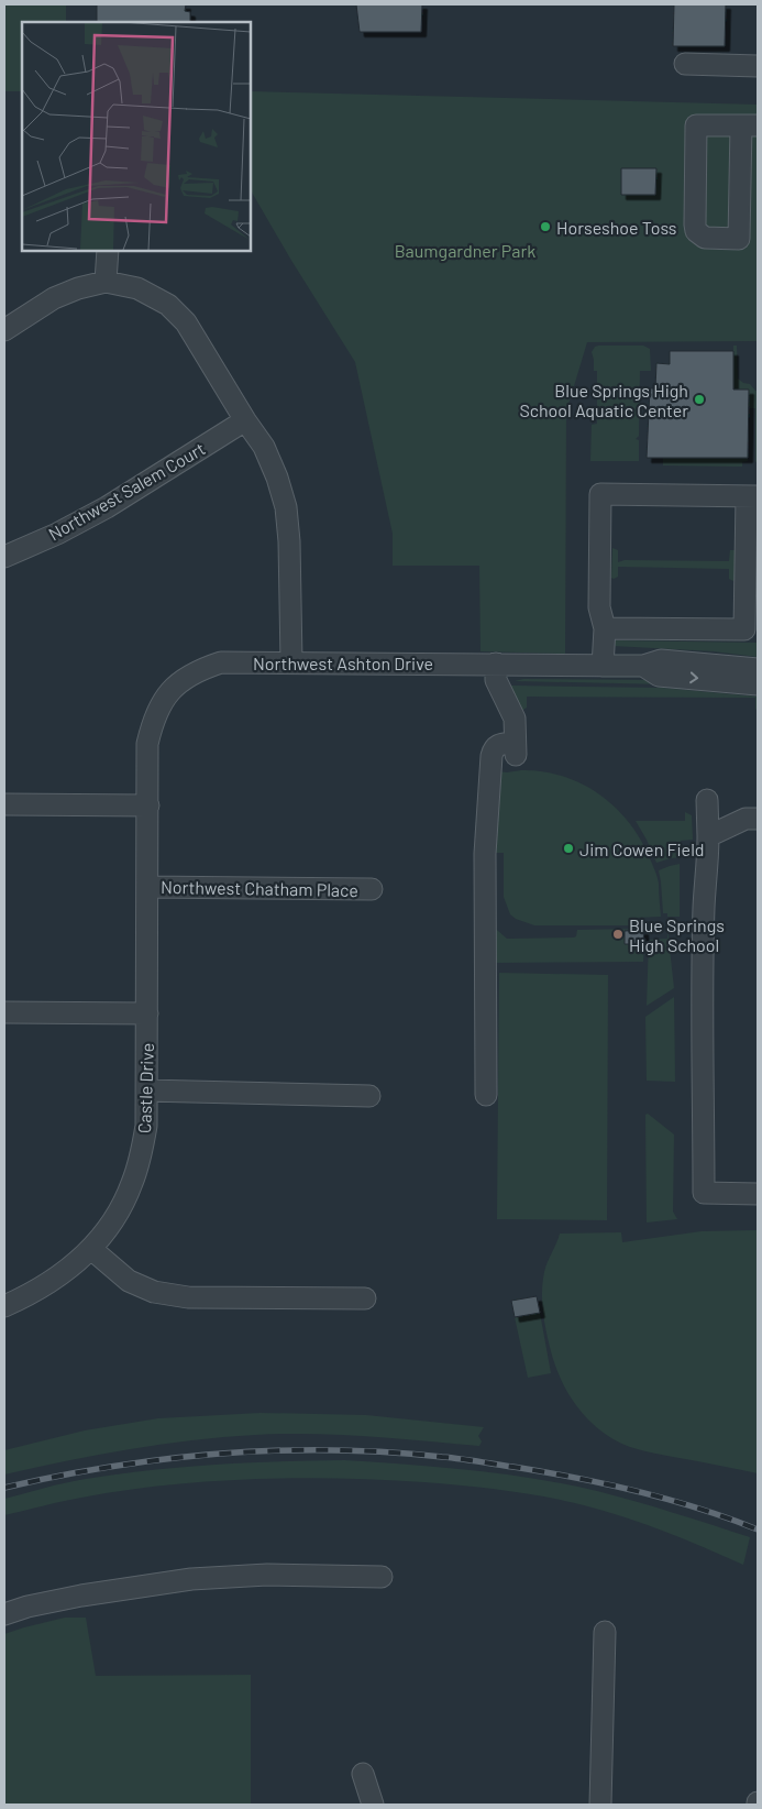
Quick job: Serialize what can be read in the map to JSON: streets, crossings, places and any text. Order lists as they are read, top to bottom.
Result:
{
  "streets": {
    "street": [
      "Northwest Salem Court",
      "Northwest Ashton Drive",
      "Northwest Chatham Place",
      "Castle Drive"
    ]
  },
  "crossings": [
    ["Northwest Ashton Drive", "Northwest Chatham Place"],
    ["Northwest Ashton Drive", "Castle Drive"],
    ["Northwest Chatham Place", "Castle Drive"]
  ],
  "parks": ["Baumgardner Park"],
  "places": [
    "Horseshoe Toss",
    "Blue Springs High School Aquatic Center",
    "Jim Cowen Field",
    "Blue Springs High School"
  ]
}
